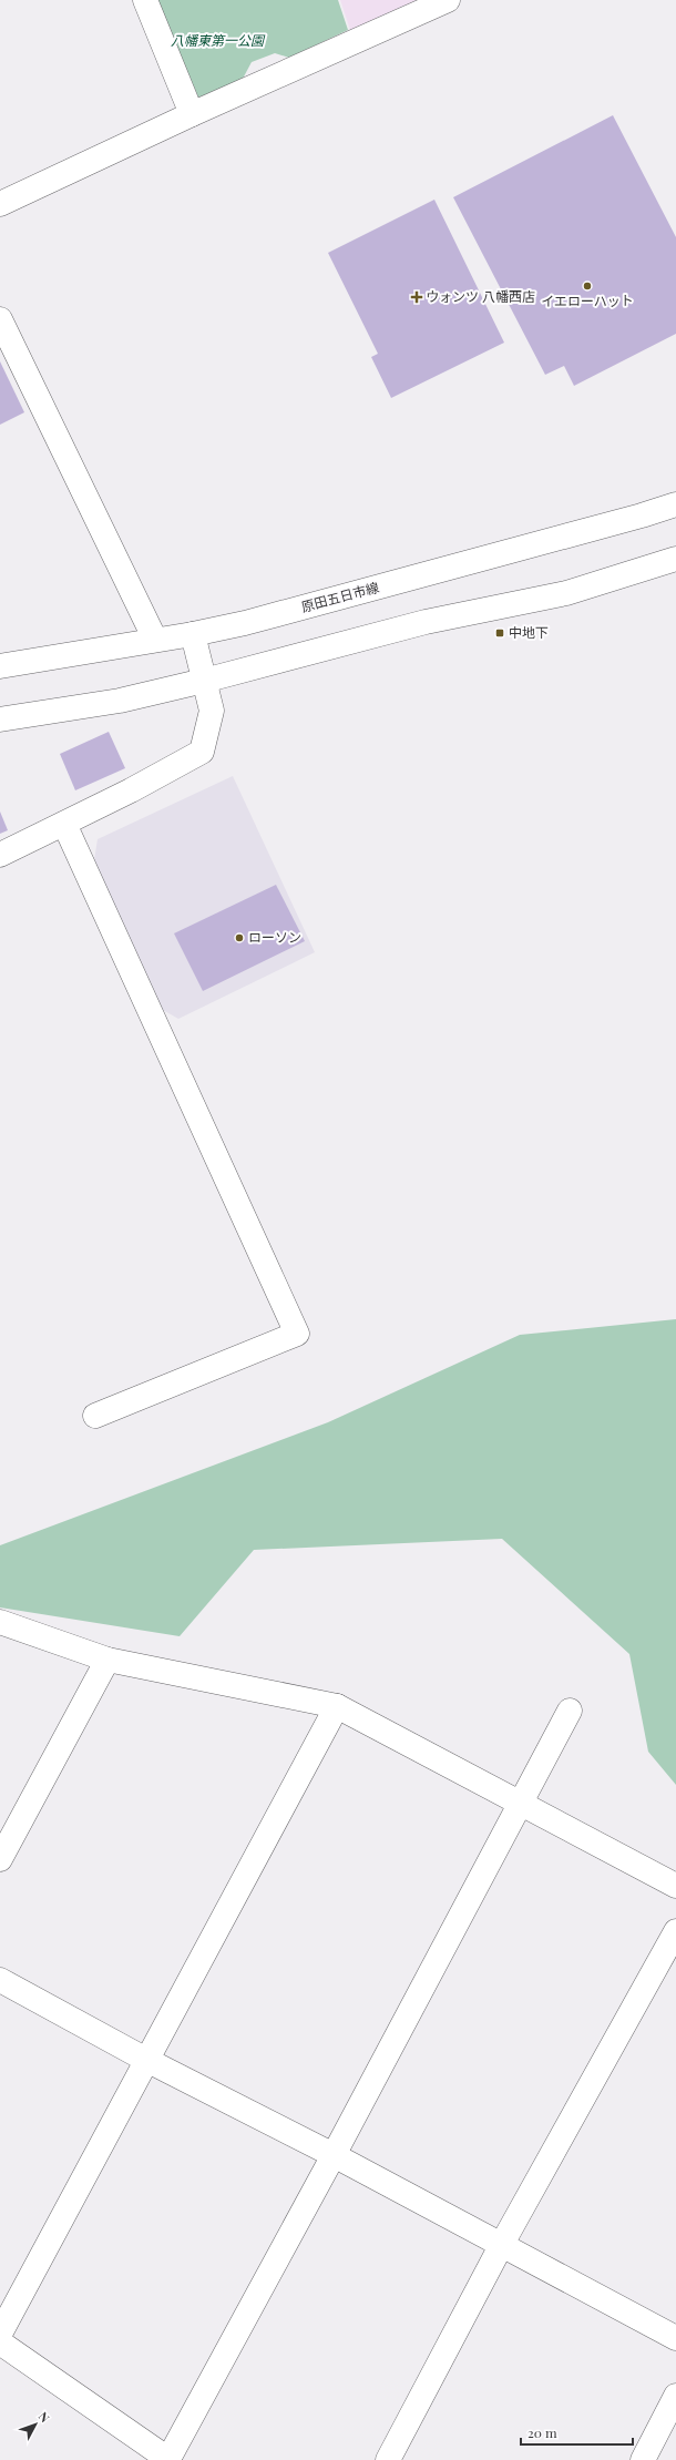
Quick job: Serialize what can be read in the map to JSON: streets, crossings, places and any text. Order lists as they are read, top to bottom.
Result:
{
  "streets": {
    "street": ["原田五日市線"]
  },
  "parks": ["八幡東第一公園"],
  "places": {
    "other": ["イエローハット", "ローソン"],
    "health": ["ウォンツ 八幡西店"],
    "transit": ["中地下"]
  },
  "scale_bar": "20 m",
  "north": "top right"
}
